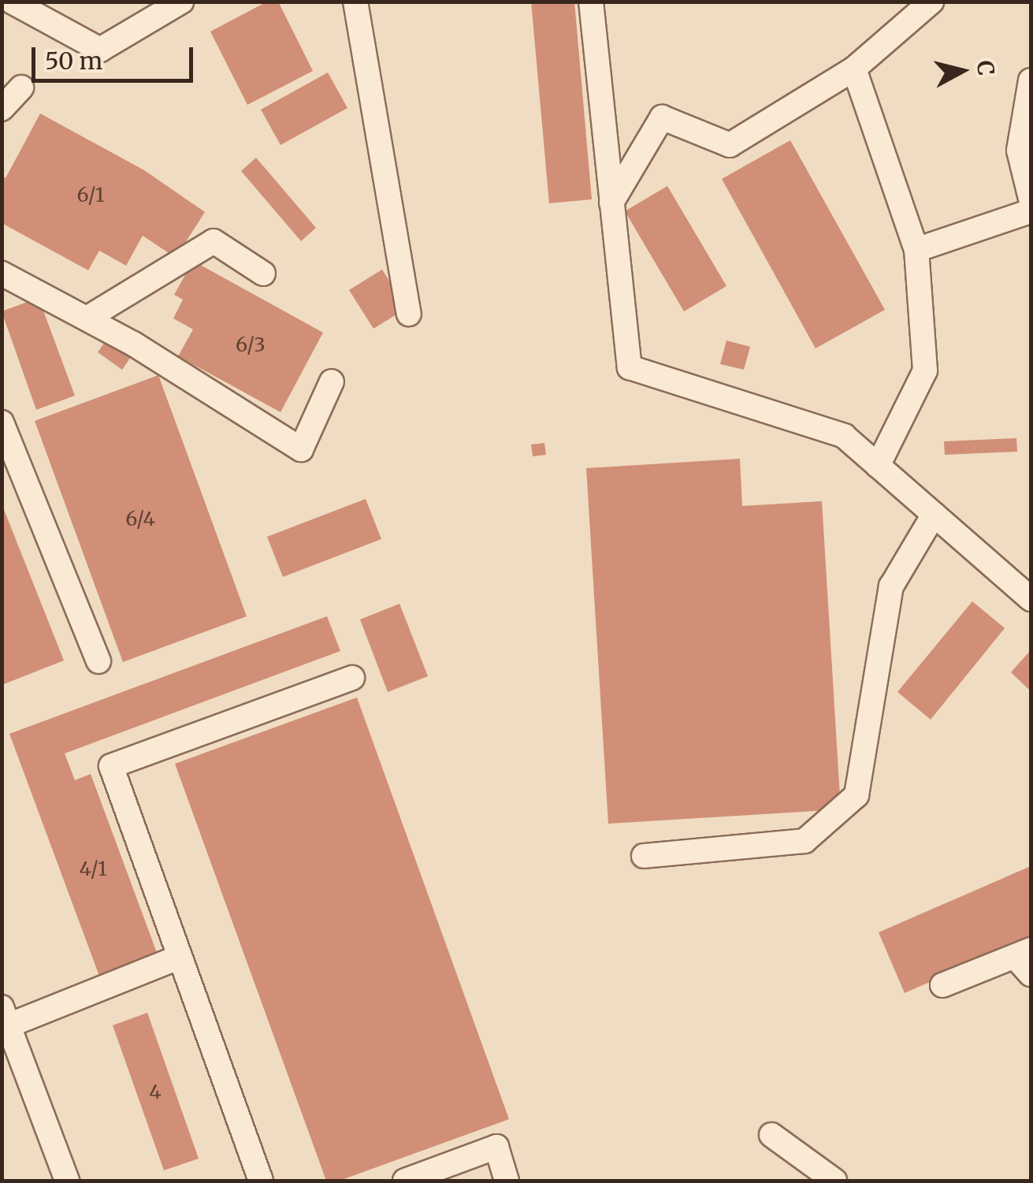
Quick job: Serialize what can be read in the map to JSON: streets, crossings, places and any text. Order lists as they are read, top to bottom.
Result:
{
  "house_numbers": [
    "6/1",
    "6/3",
    "6/4",
    "4/1",
    "4"
  ],
  "scale_bar": "50 m",
  "north": "right"
}
